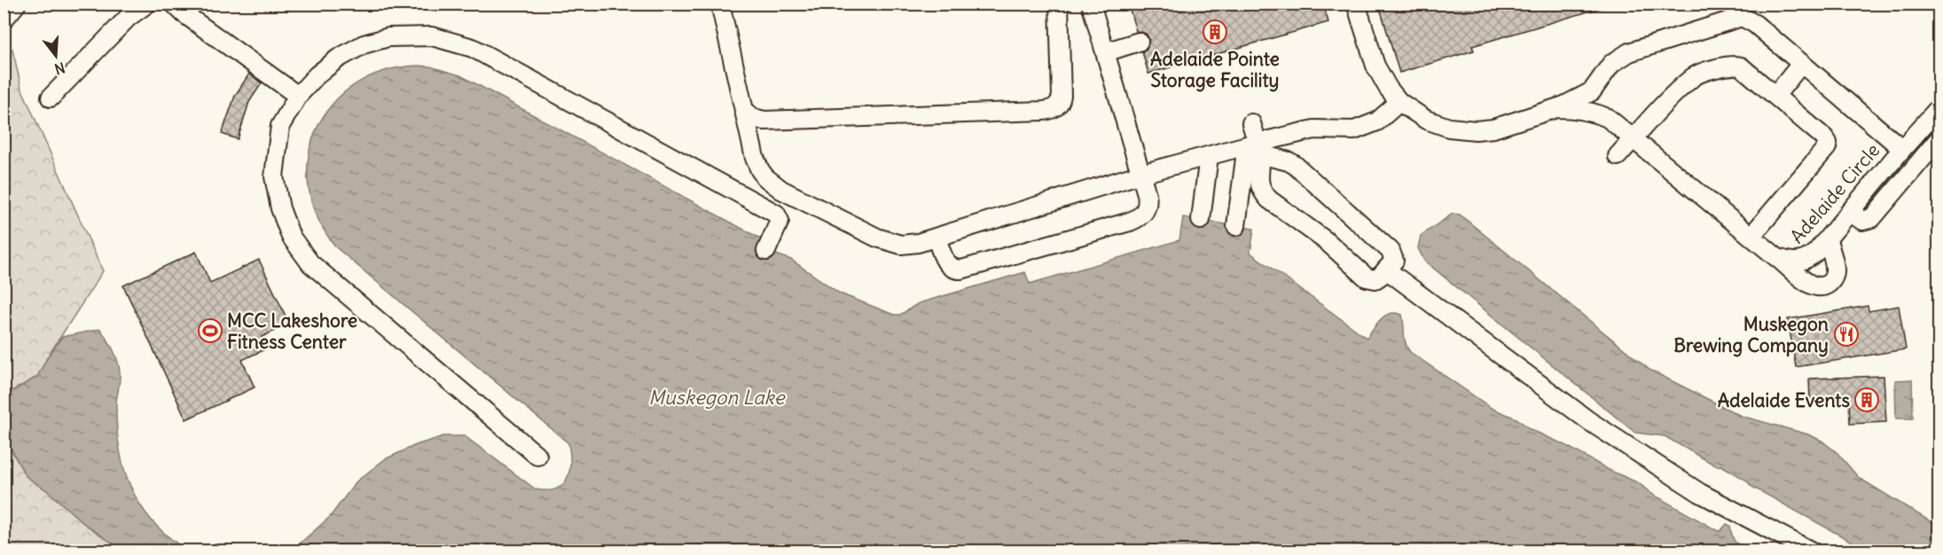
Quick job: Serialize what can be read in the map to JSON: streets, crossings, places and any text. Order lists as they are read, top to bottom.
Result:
{
  "streets": {
    "street": ["Adelaide Circle"]
  },
  "water": ["Muskegon Lake"],
  "places": {
    "building": ["Adelaide Pointe Storage Facility", "Adelaide Events"],
    "sports": ["MCC Lakeshore Fitness Center"],
    "restaurant": ["Muskegon Brewing Company"]
  },
  "north": "bottom"
}
